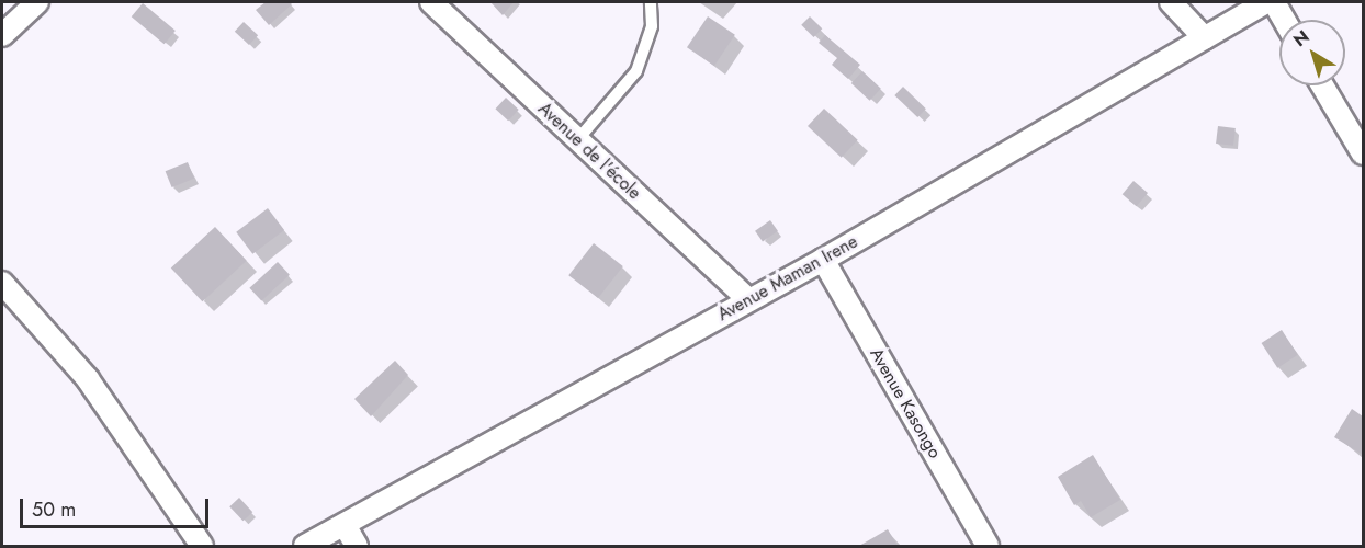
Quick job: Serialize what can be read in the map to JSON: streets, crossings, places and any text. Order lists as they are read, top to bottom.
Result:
{
  "streets": {
    "street": ["Avenue de l'école", "Avenue Maman Irene", "Avenue Kasongo"]
  },
  "crossings": [
    ["Avenue de l'école", "Avenue Maman Irene"],
    ["Avenue Maman Irene", "Avenue Kasongo"]
  ],
  "scale_bar": "50 m",
  "north": "top left"
}
